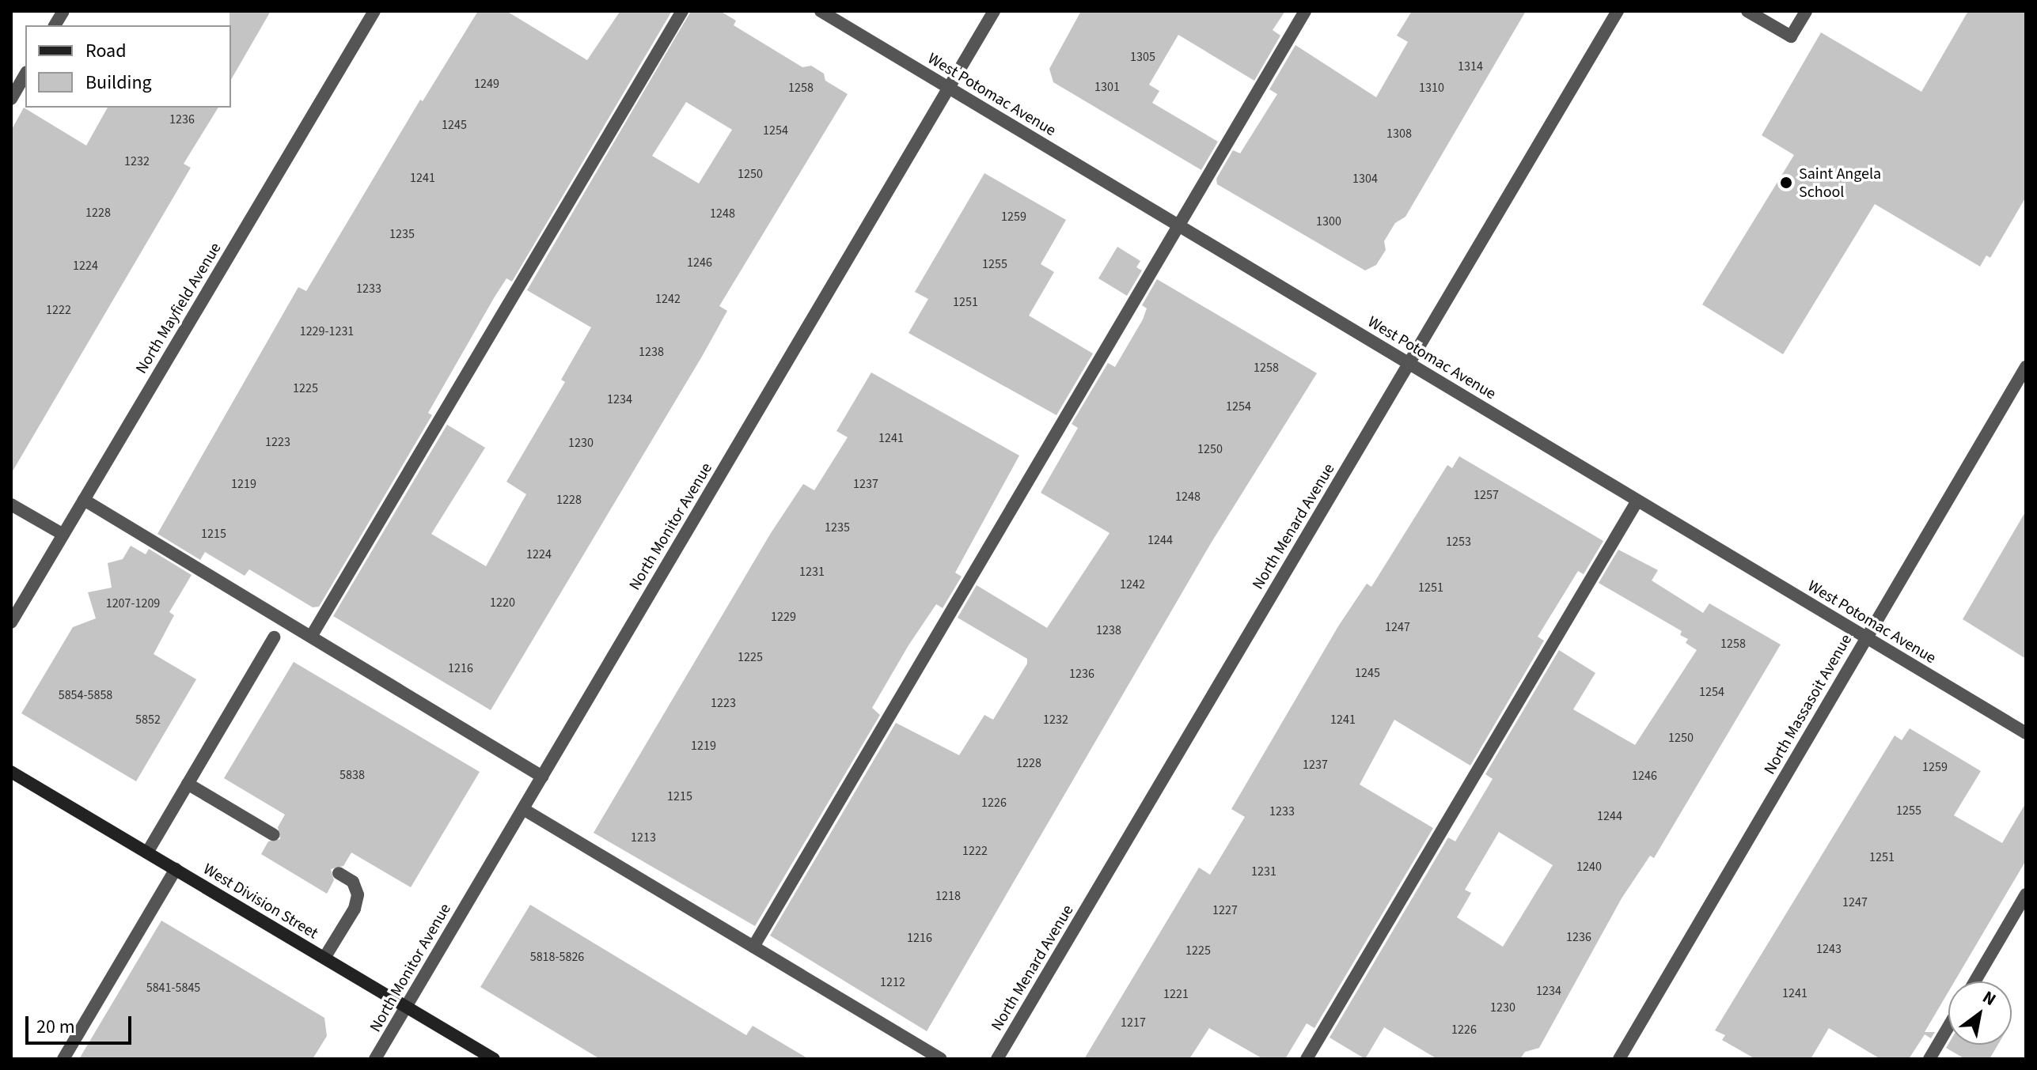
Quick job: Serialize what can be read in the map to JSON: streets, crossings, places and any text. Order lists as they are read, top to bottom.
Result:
{
  "streets": {
    "main road": ["West Division Street"],
    "street": [
      "West Potomac Avenue",
      "North Mayfield Avenue",
      "North Monitor Avenue",
      "North Menard Avenue",
      "North Massasoit Avenue"
    ]
  },
  "crossings": [
    ["West Potomac Avenue", "North Monitor Avenue"],
    ["West Potomac Avenue", "North Menard Avenue"],
    ["West Potomac Avenue", "North Massasoit Avenue"],
    ["North Monitor Avenue", "West Division Street"]
  ],
  "places": ["Saint Angela School"],
  "house_numbers": [
    "1305",
    "1314",
    "1249",
    "1301",
    "1258",
    "1310",
    "1236",
    "1245",
    "1254",
    "1308",
    "1232",
    "1250",
    "1241",
    "1304",
    "1228",
    "1248",
    "1259",
    "1300",
    "1235",
    "1246",
    "1255",
    "1224",
    "1233",
    "1242",
    "1251",
    "1222",
    "1229-1231",
    "1238",
    "1258",
    "1225",
    "1234",
    "1254",
    "1241",
    "1223",
    "1230",
    "1250",
    "1219",
    "1237",
    "1257",
    "1248",
    "1228",
    "1235",
    "1215",
    "1244",
    "1253",
    "1224",
    "1231",
    "1242",
    "1251",
    "1220",
    "1207-1209",
    "1229",
    "1247",
    "1238",
    "1258",
    "1225",
    "1216",
    "1245",
    "1236",
    "1254",
    "5854-5858",
    "1223",
    "5852",
    "1232",
    "1241",
    "1250",
    "1219",
    "1228",
    "1237",
    "1259",
    "5838",
    "1246",
    "1215",
    "1226",
    "1255",
    "1233",
    "1244",
    "1213",
    "1222",
    "1251",
    "1240",
    "1231",
    "1218",
    "1247",
    "1227",
    "1236",
    "1216",
    "1243",
    "1225",
    "5818-5826",
    "1212",
    "5841-5845",
    "1234",
    "1241",
    "1221",
    "1230",
    "1217",
    "1226"
  ],
  "legend": ["Road", "Building"],
  "scale_bar": "20 m",
  "north": "top right"
}
